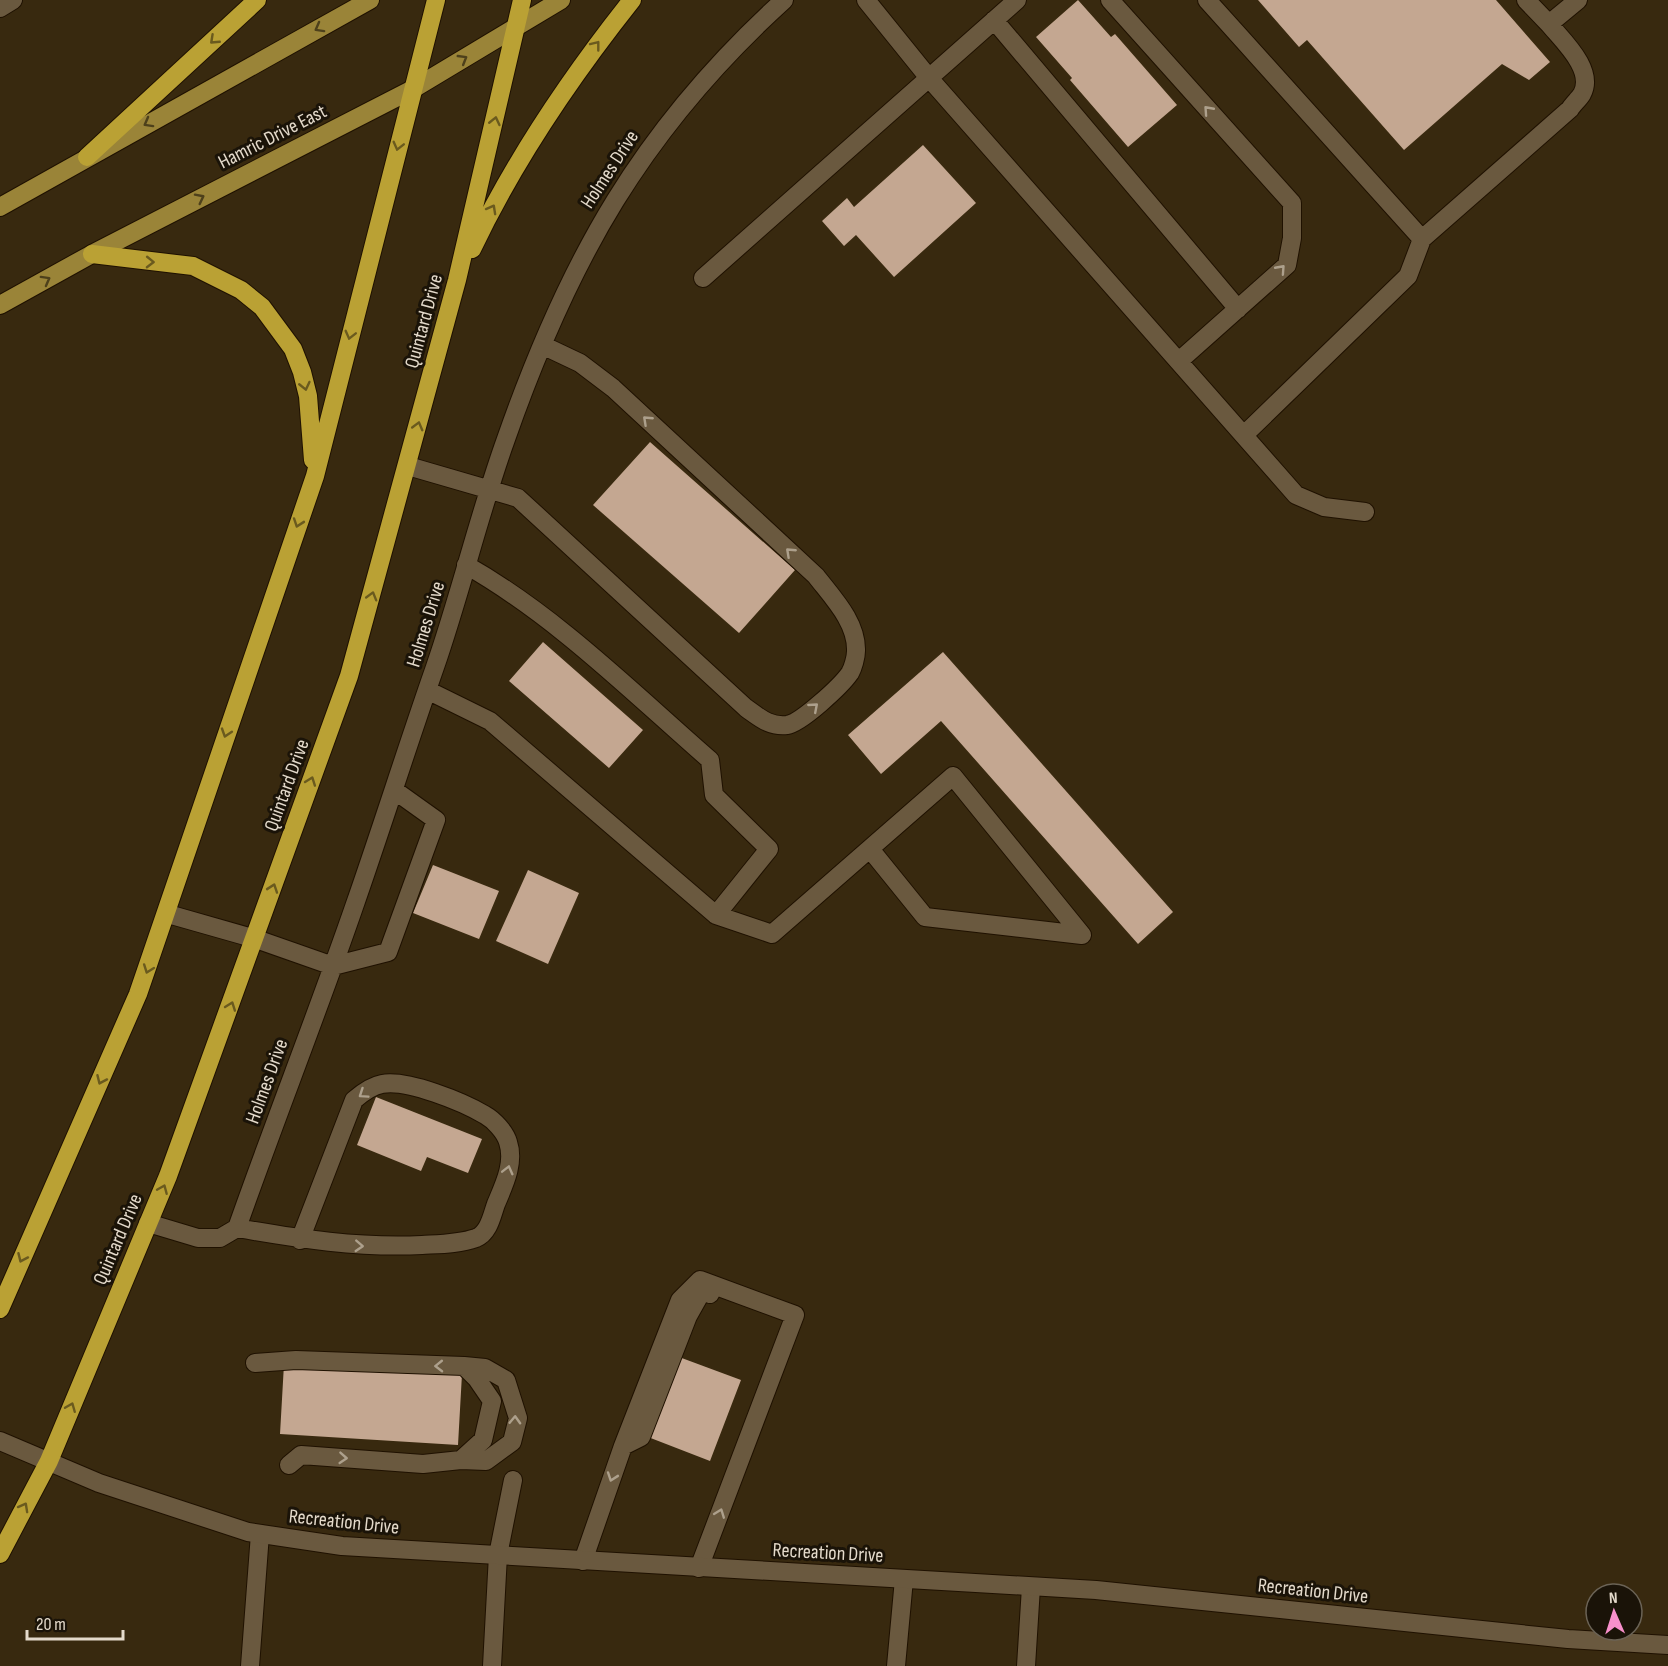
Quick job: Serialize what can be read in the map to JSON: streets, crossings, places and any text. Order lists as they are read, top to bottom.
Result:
{
  "streets": {
    "highway": ["Quintard Drive"],
    "main road": ["Hamric Drive East"],
    "street": ["Holmes Drive", "Recreation Drive"]
  },
  "crossings": [
    ["Hamric Drive East", "Quintard Drive"],
    ["Quintard Drive", "Recreation Drive"]
  ],
  "scale_bar": "20 m",
  "north": "top"
}
